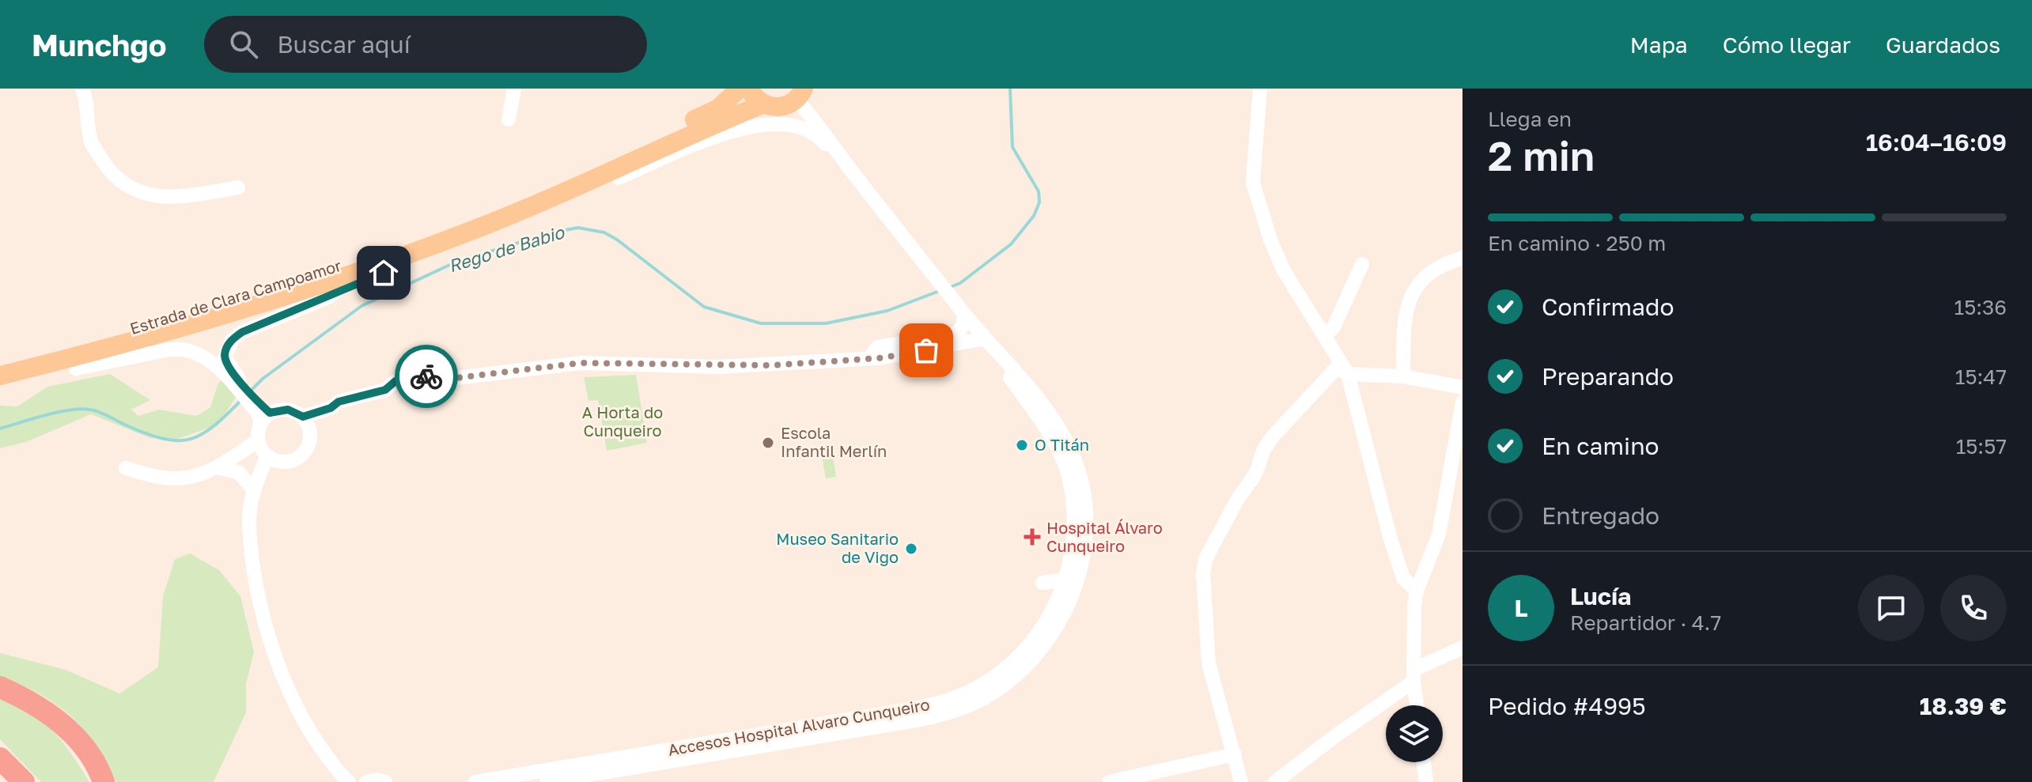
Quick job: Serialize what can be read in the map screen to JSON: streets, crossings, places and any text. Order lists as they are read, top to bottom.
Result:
{
  "streets": {
    "main road": ["Estrada de Clara Campoamor"],
    "street": ["Accesos Hospital Alvaro Cunqueiro"]
  },
  "crossings": [
    ["Estrada de Clara Campoamor", "Accesos Hospital Alvaro Cunqueiro"]
  ],
  "water": ["Rego de Babio"],
  "parks": ["A Horta do Cunqueiro"],
  "places": {
    "other": ["Escola Infantil Merlín", "O Titán", "Museo Sanitario de Vigo"],
    "health": ["Hospital Álvaro Cunqueiro"]
  },
  "page": {
    "header": "Munchgo",
    "search": "Buscar aquí",
    "nav": ["Mapa", "Cómo llegar", "Guardados"],
    "heading": ["2 min", "Llega en", "16:04–16:09"],
    "panel": [
      "Lucía",
      "Repartidor · 4.7",
      "Pedido #4995",
      "18.39 €"
    ],
    "bar": "En camino · 250 m",
    "list": [
      ["Confirmado", "15:36"],
      ["Preparando", "15:47"],
      ["En camino", "15:57"],
      "Entregado"
    ],
    "round": "L"
  }
}
